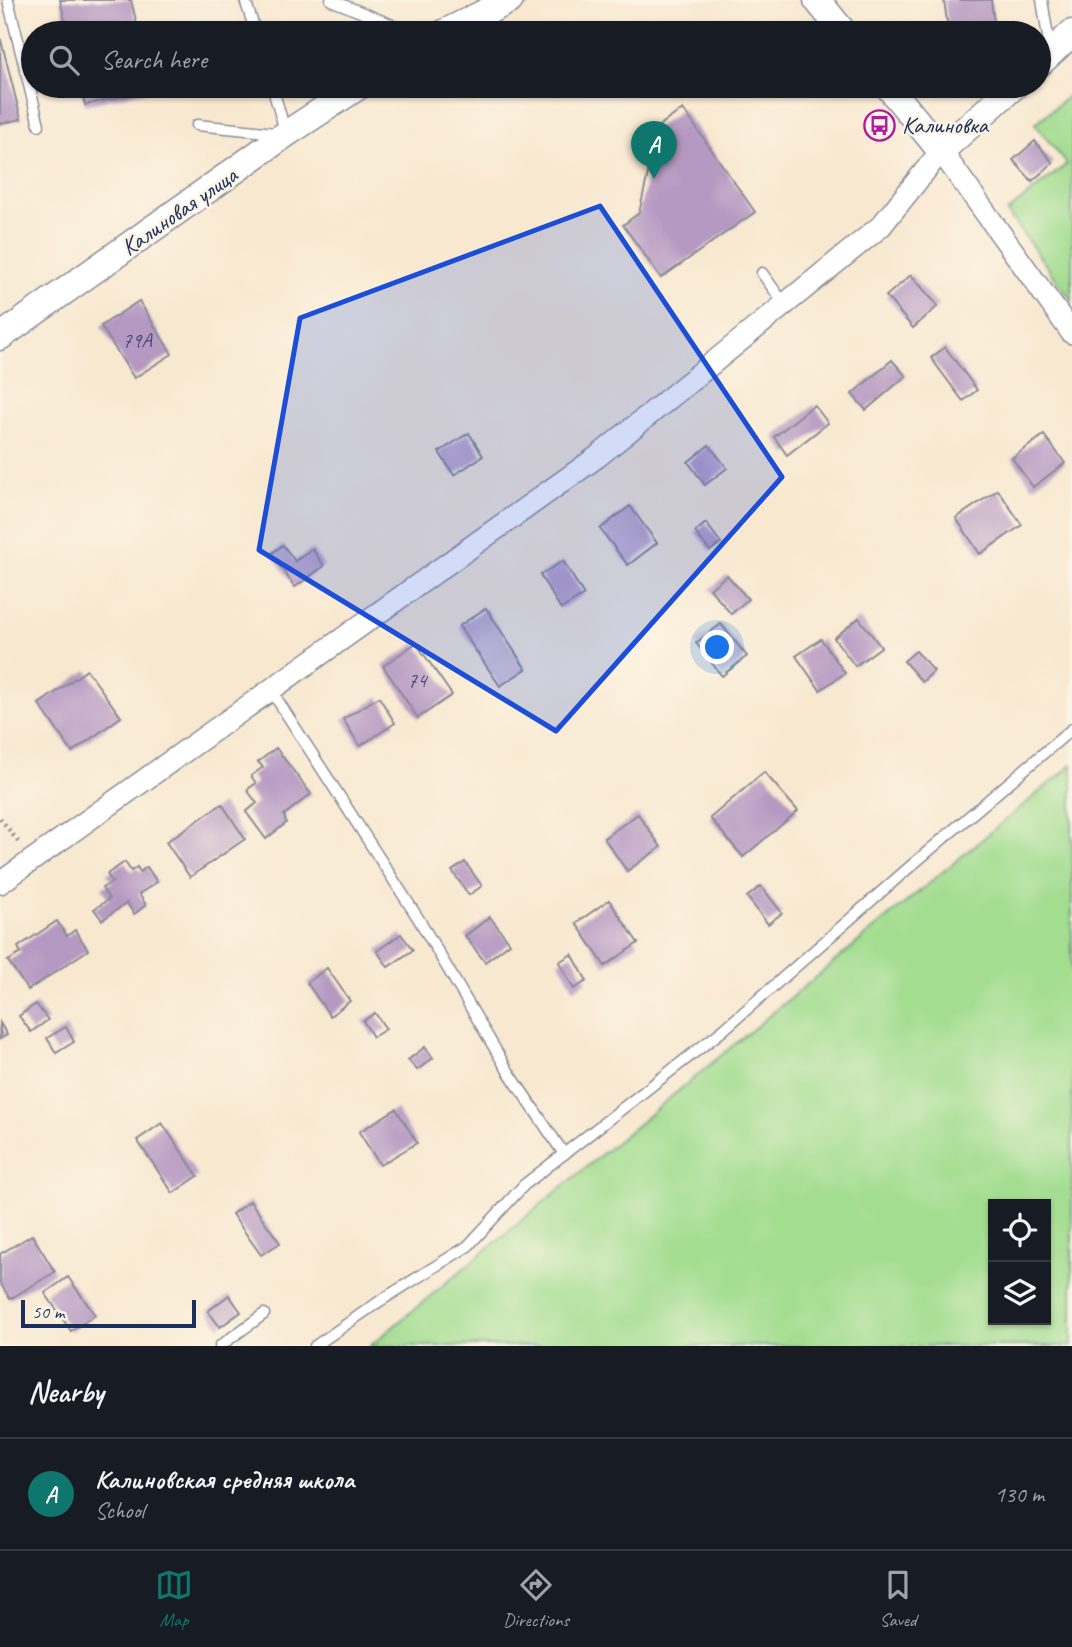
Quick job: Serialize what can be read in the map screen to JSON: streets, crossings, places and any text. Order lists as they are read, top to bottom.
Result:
{
  "streets": {
    "street": ["Калиновая улица"]
  },
  "places": {
    "bus stop": ["Калиновка"]
  },
  "house_numbers": ["79А", "74"],
  "scale_bar": "50 m",
  "page": {
    "search": "Search here",
    "pins": "A",
    "scale": "50 m",
    "heading": "Nearby",
    "list": [
      {
        "mark": "A",
        "name": "Калиновская средняя школа",
        "note": "School",
        "value": "130 m"
      }
    ],
    "nav": ["Map", "Directions", "Saved"]
  }
}
